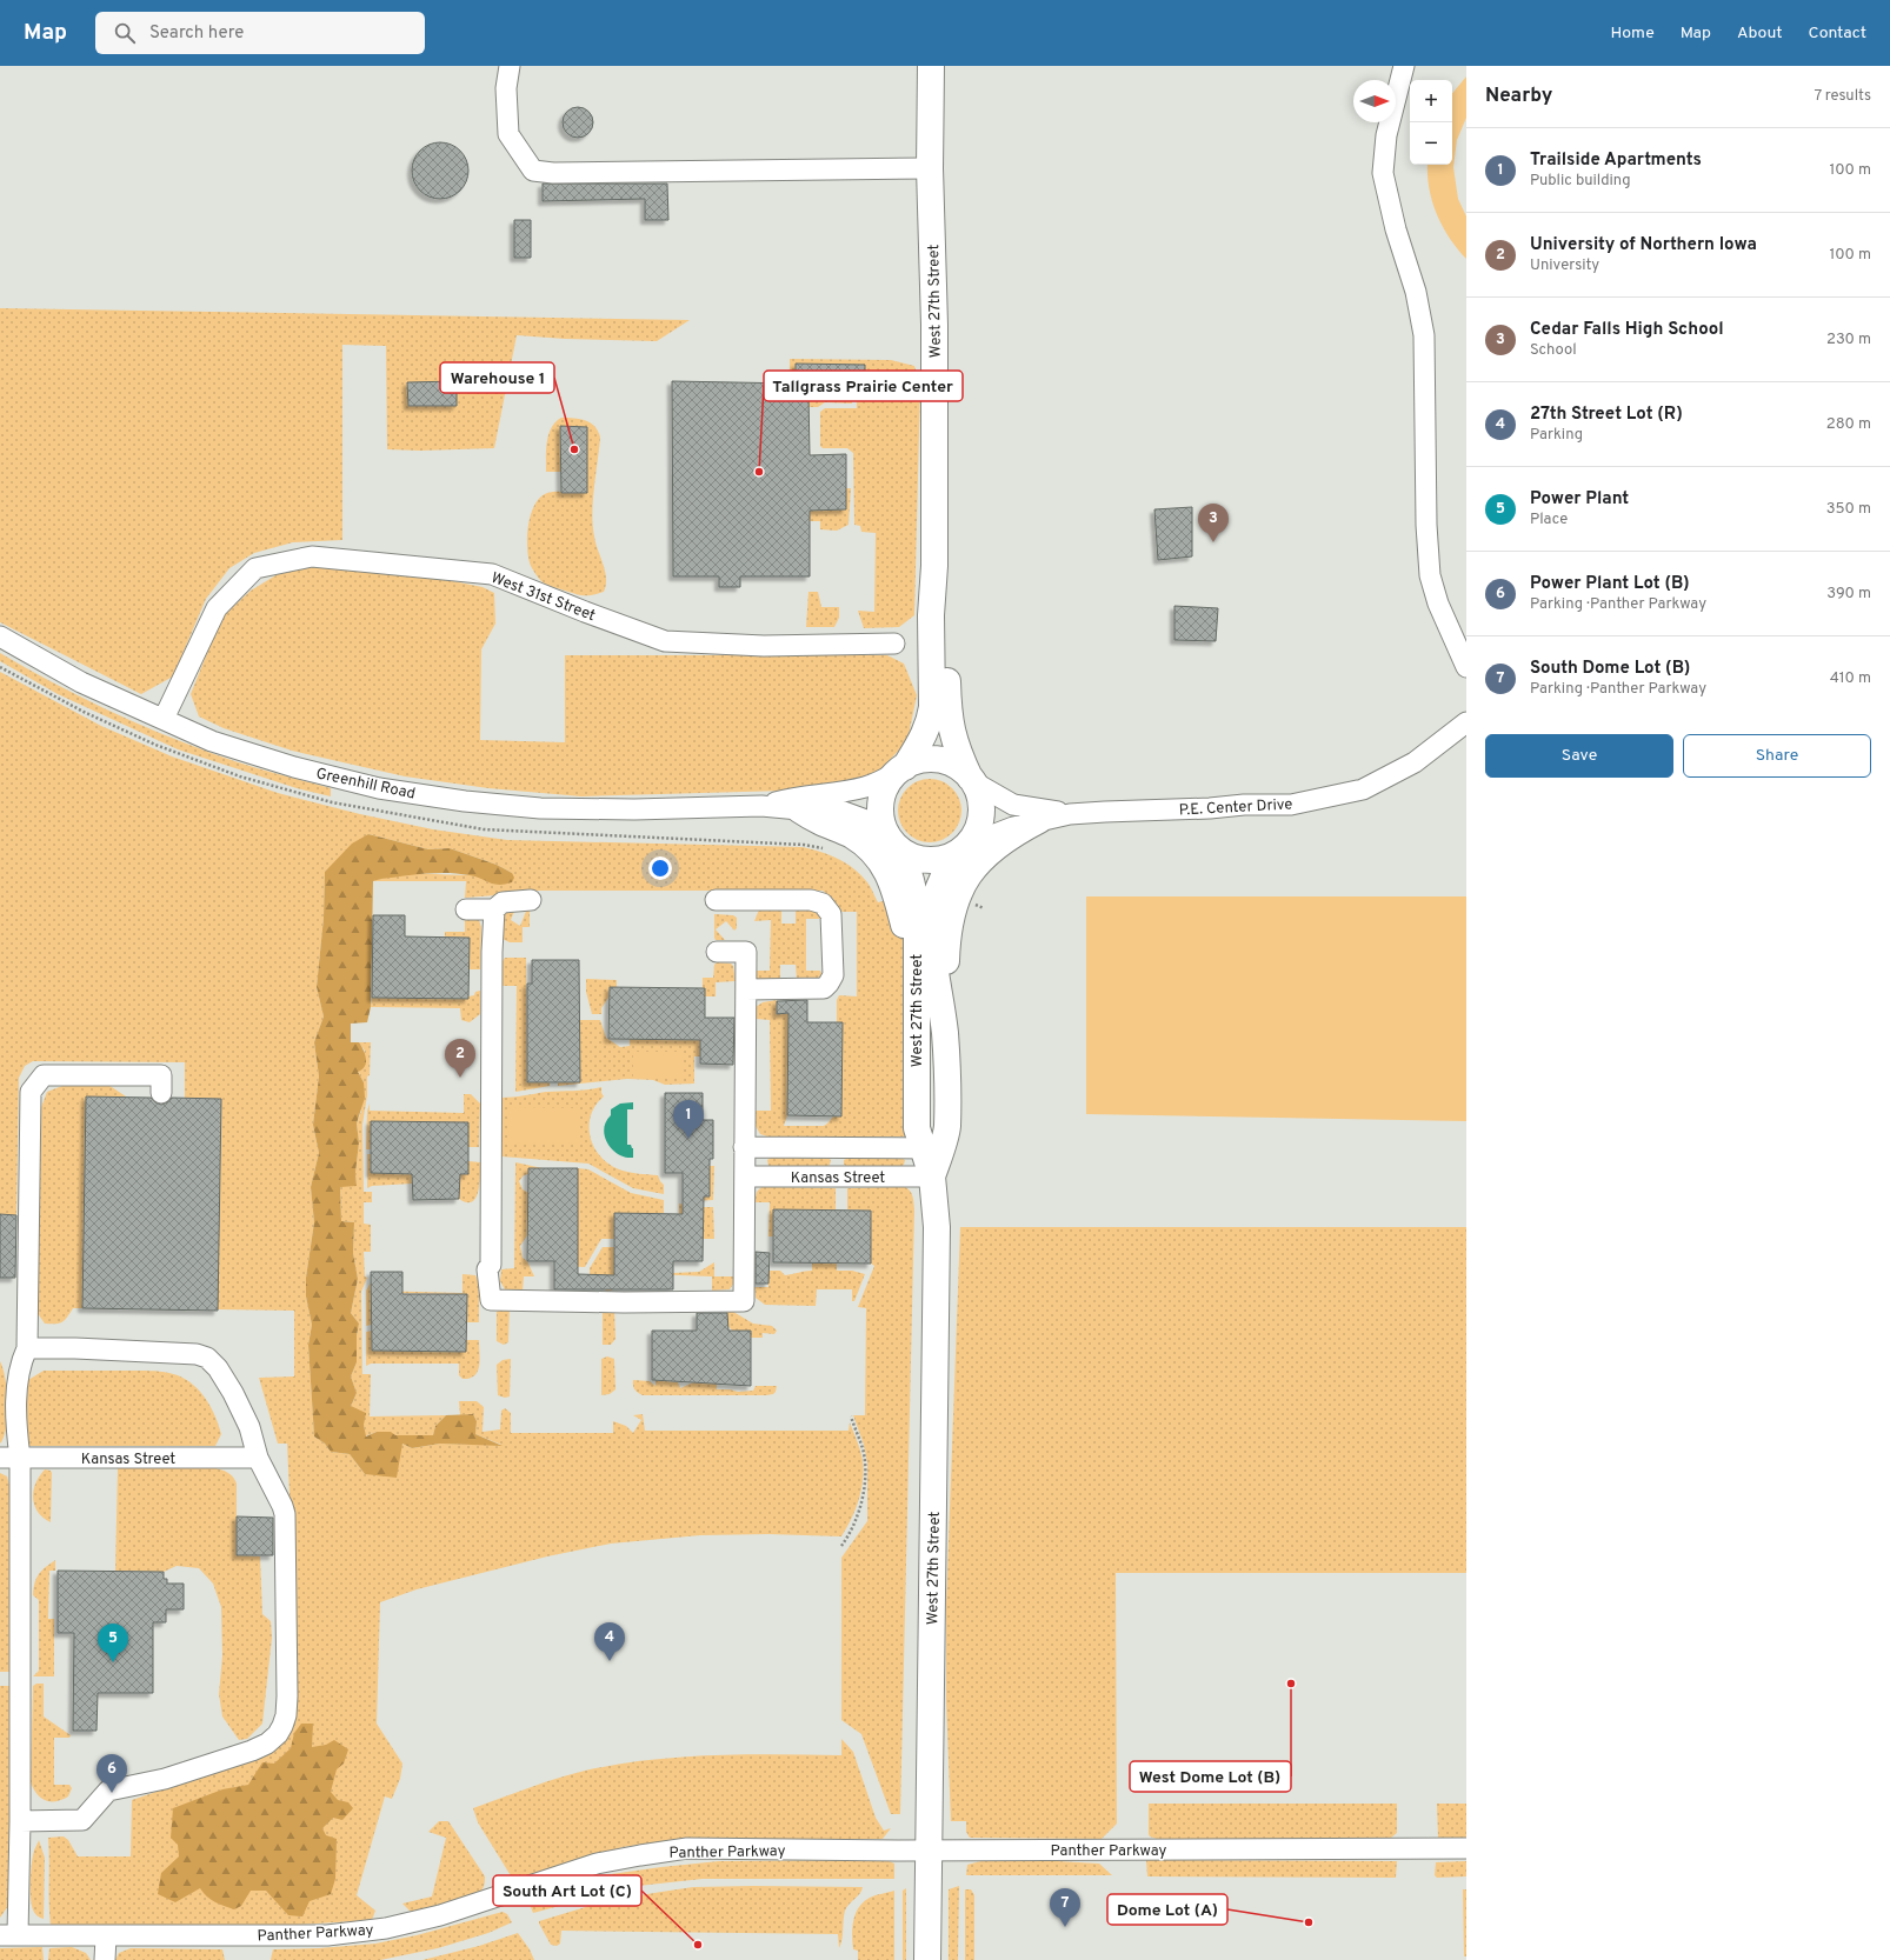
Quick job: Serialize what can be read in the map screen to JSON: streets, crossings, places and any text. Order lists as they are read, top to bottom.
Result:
{
  "streets": {
    "main road": ["West 27th Street"],
    "street": [
      "West 31st Street",
      "Greenhill Road",
      "P.E. Center Drive",
      "Kansas Street",
      "Panther Parkway"
    ]
  },
  "crossings": [
    ["West 27th Street", "Greenhill Road"],
    ["West 27th Street", "P.E. Center Drive"],
    ["West 27th Street", "Kansas Street"],
    ["West 27th Street", "Panther Parkway"],
    ["West 31st Street", "Greenhill Road"],
    ["Greenhill Road", "P.E. Center Drive"]
  ],
  "places": [
    "Warehouse 1",
    "Tallgrass Prairie Center",
    "West Dome Lot (B)",
    "Dome Lot (A)",
    "South Art Lot (C)"
  ],
  "north": "right",
  "page": {
    "header": "Map",
    "search": "Search here",
    "nav": [
      "Home",
      "Map",
      "About",
      "Contact"
    ],
    "heading": ["Nearby", "7 results"],
    "map_buttons": ["+", "−"],
    "list": [
      {
        "mark": "1",
        "name": "Trailside Apartments",
        "note": "Public building",
        "value": "100 m"
      },
      {
        "mark": "2",
        "name": "University of Northern Iowa",
        "note": "University",
        "value": "100 m"
      },
      {
        "mark": "3",
        "name": "Cedar Falls High School",
        "note": "School",
        "value": "230 m"
      },
      {
        "mark": "4",
        "name": "27th Street Lot (R)",
        "note": "Parking",
        "value": "280 m"
      },
      {
        "mark": "5",
        "name": "Power Plant",
        "note": "Place",
        "value": "350 m"
      },
      {
        "mark": "6",
        "name": "Power Plant Lot (B)",
        "note": "Parking · Panther Parkway",
        "value": "390 m"
      },
      {
        "mark": "7",
        "name": "South Dome Lot (B)",
        "note": "Parking · Panther Parkway",
        "value": "410 m"
      }
    ],
    "pins": [
      "3",
      "2",
      "1",
      "4",
      "5",
      "6",
      "7"
    ],
    "buttons": ["Save", "Share"]
  }
}
